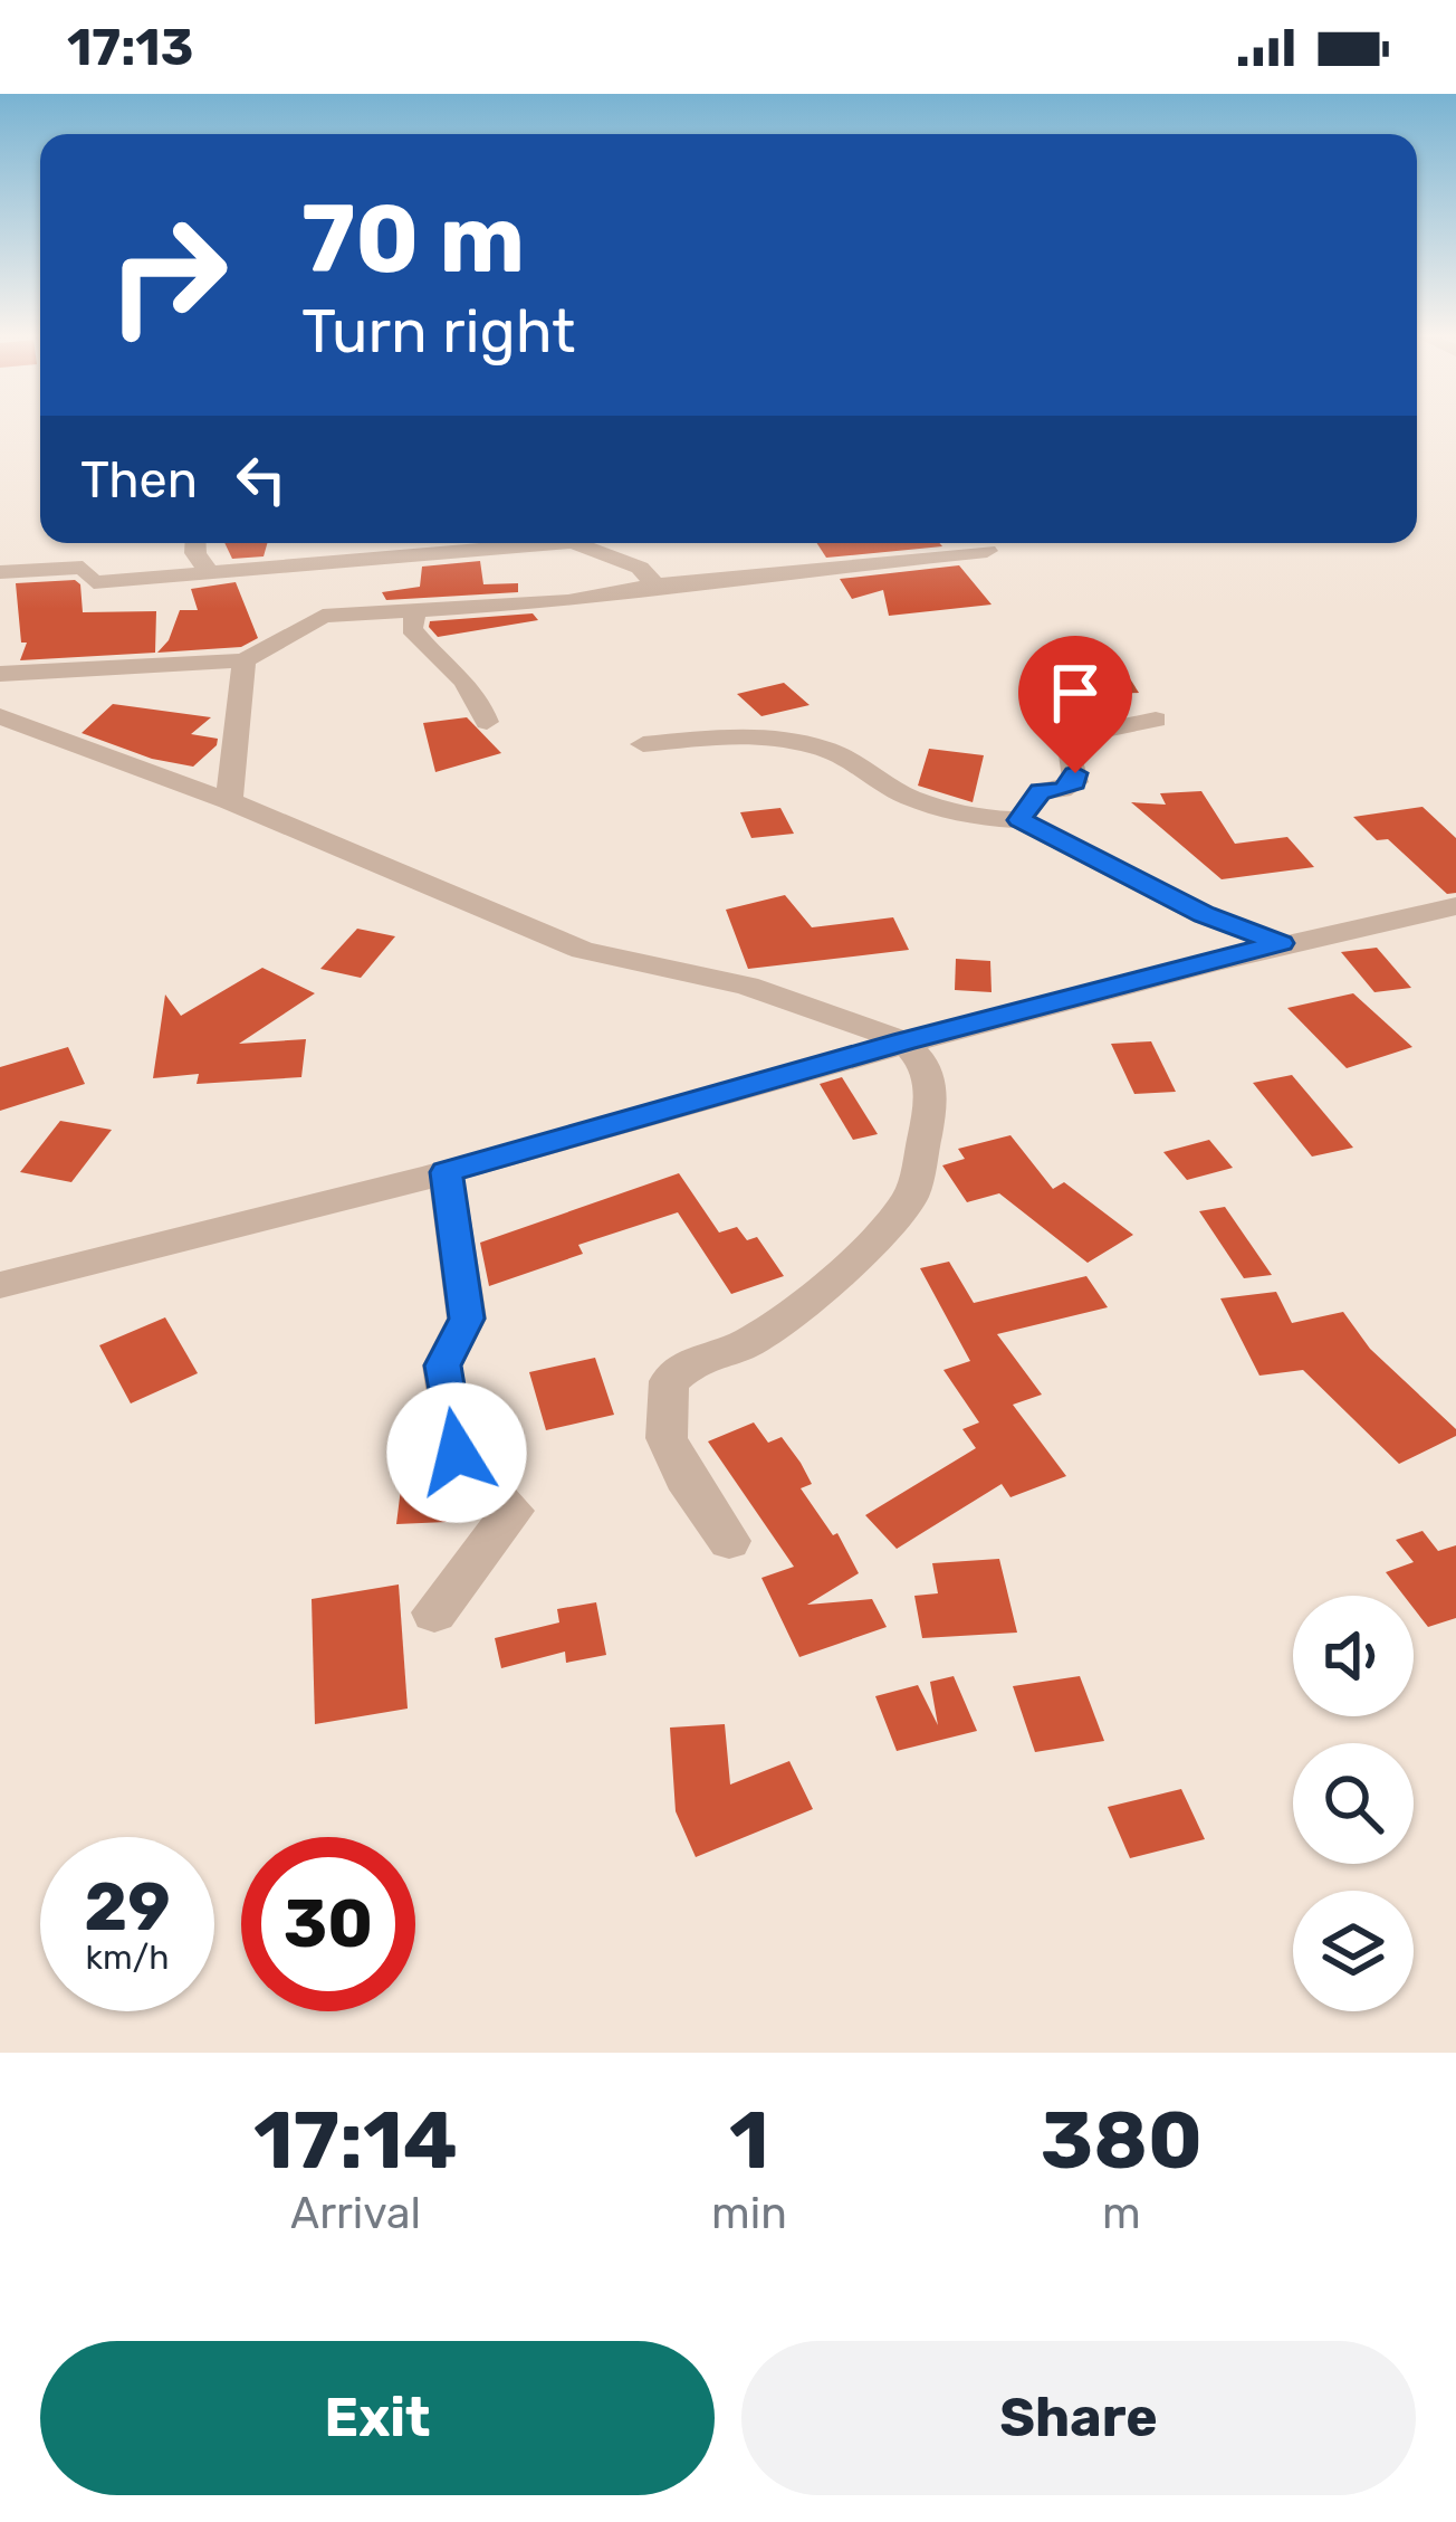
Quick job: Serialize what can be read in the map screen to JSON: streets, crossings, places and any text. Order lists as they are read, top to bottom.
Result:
{
  "page": {
    "status": "17:13",
    "turn": ["70 m", "Turn right"],
    "then": "Then",
    "speed": "29 km/h",
    "limit": "30",
    "eta": [
      "17:14",
      "Arrival",
      "1",
      "min",
      "380",
      "m"
    ],
    "buttons": ["Exit", "Share"]
  }
}
